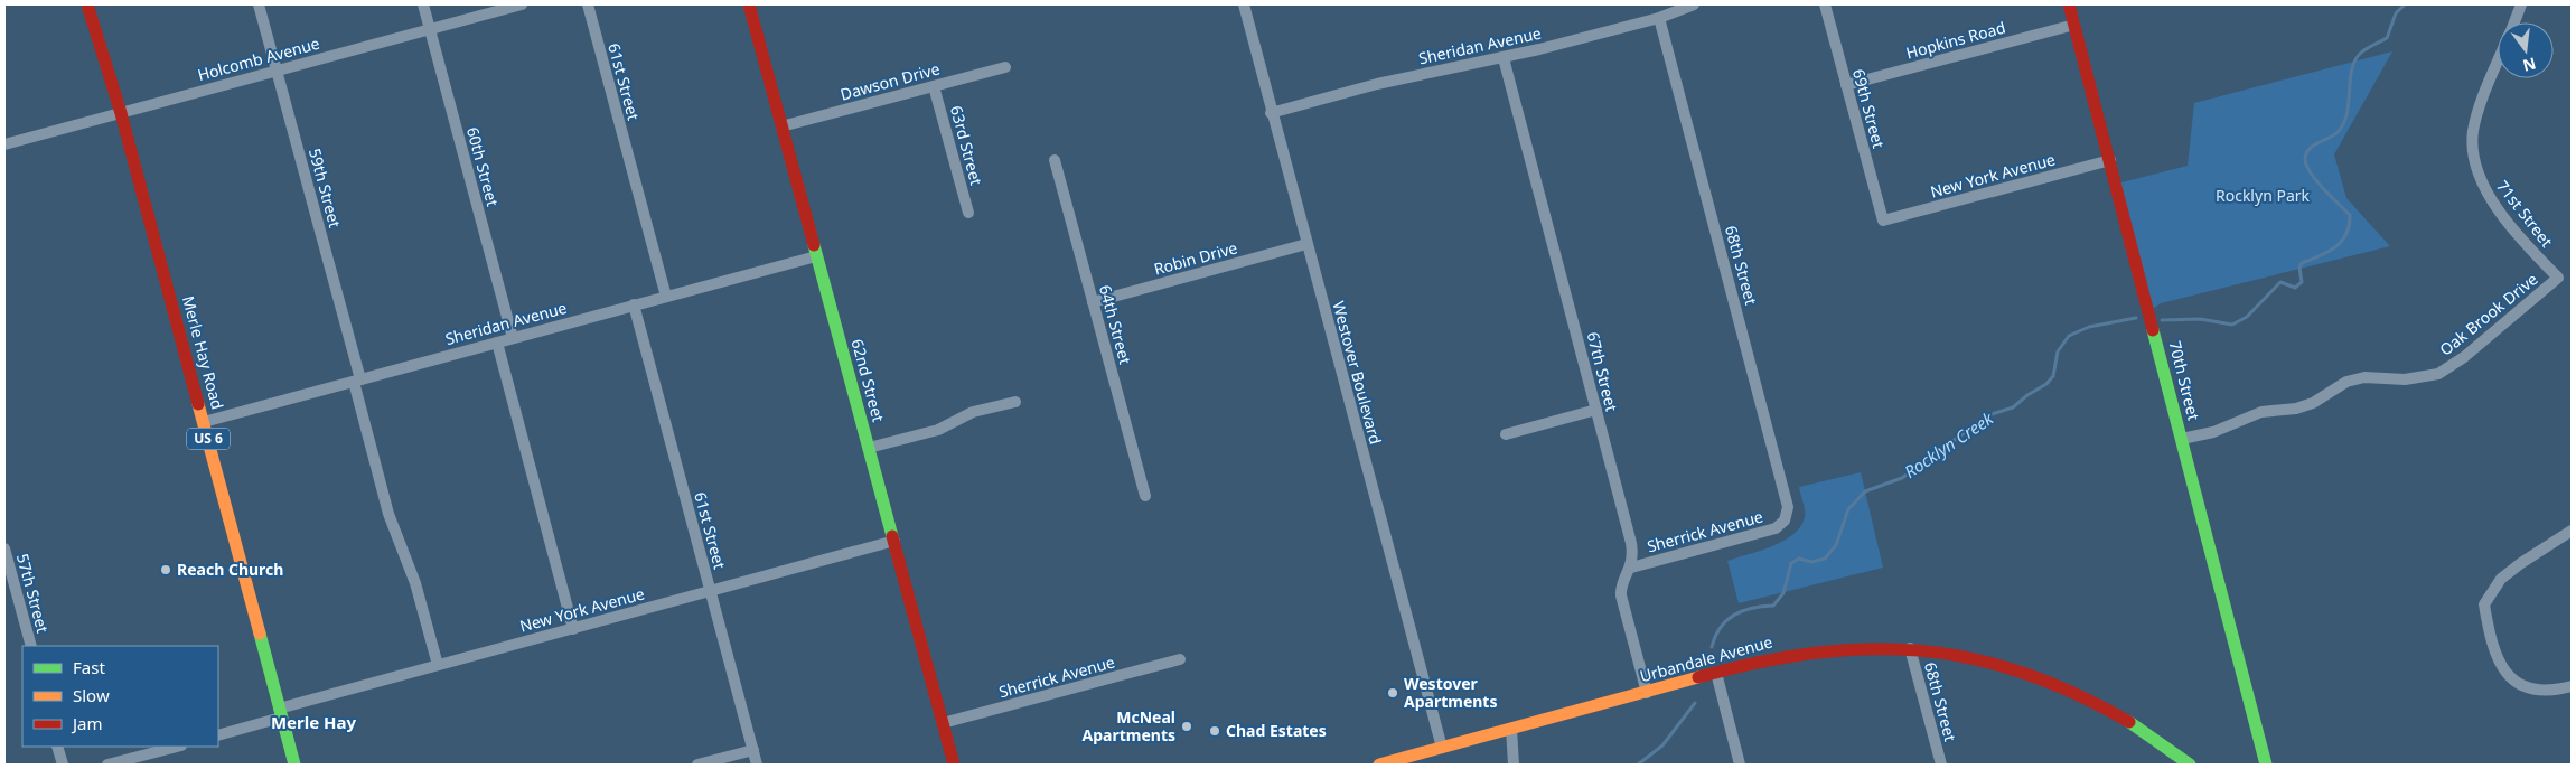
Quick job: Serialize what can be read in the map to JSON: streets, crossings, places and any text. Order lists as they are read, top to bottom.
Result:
{
  "streets": {
    "street": [
      "Hopkins Road",
      "Sheridan Avenue",
      "Holcomb Avenue",
      "61st Street",
      "Dawson Drive",
      "69th Street",
      "63rd Street",
      "60th Street",
      "New York Avenue",
      "59th Street",
      "71st Street",
      "Robin Drive",
      "68th Street",
      "Oak Brook Drive",
      "64th Street",
      "Merle Hay Road",
      "67th Street",
      "Westover Boulevard",
      "62nd Street",
      "70th Street",
      "US 6",
      "Sherrick Avenue",
      "57th Street",
      "Urbandale Avenue"
    ]
  },
  "crossings": [
    ["Hopkins Road", "69th Street"],
    ["Hopkins Road", "70th Street"],
    ["Sheridan Avenue", "61st Street"],
    ["Sheridan Avenue", "60th Street"],
    ["Sheridan Avenue", "59th Street"],
    ["Sheridan Avenue", "68th Street"],
    ["Sheridan Avenue", "Merle Hay Road"],
    ["Sheridan Avenue", "67th Street"],
    ["Sheridan Avenue", "Westover Boulevard"],
    ["Sheridan Avenue", "62nd Street"],
    ["Holcomb Avenue", "60th Street"],
    ["Holcomb Avenue", "59th Street"],
    ["Holcomb Avenue", "Merle Hay Road"],
    ["61st Street", "New York Avenue"],
    ["Dawson Drive", "63rd Street"],
    ["Dawson Drive", "62nd Street"],
    ["69th Street", "New York Avenue"],
    ["New York Avenue", "59th Street"],
    ["New York Avenue", "Merle Hay Road"],
    ["New York Avenue", "62nd Street"],
    ["New York Avenue", "70th Street"],
    ["71st Street", "Oak Brook Drive"],
    ["Robin Drive", "64th Street"],
    ["Robin Drive", "Westover Boulevard"],
    ["68th Street", "Sherrick Avenue"],
    ["68th Street", "Urbandale Avenue"],
    ["Oak Brook Drive", "70th Street"],
    ["67th Street", "Sherrick Avenue"],
    ["67th Street", "Urbandale Avenue"],
    ["Westover Boulevard", "Urbandale Avenue"],
    ["62nd Street", "Sherrick Avenue"]
  ],
  "districts": ["Merle Hay"],
  "water": ["Rocklyn Creek"],
  "parks": ["Rocklyn Park"],
  "places": [
    "Reach Church",
    "Westover Apartments",
    "McNeal Apartments",
    "Chad Estates"
  ],
  "legend": ["Fast", "Slow", "Jam"],
  "north": "bottom"
}
